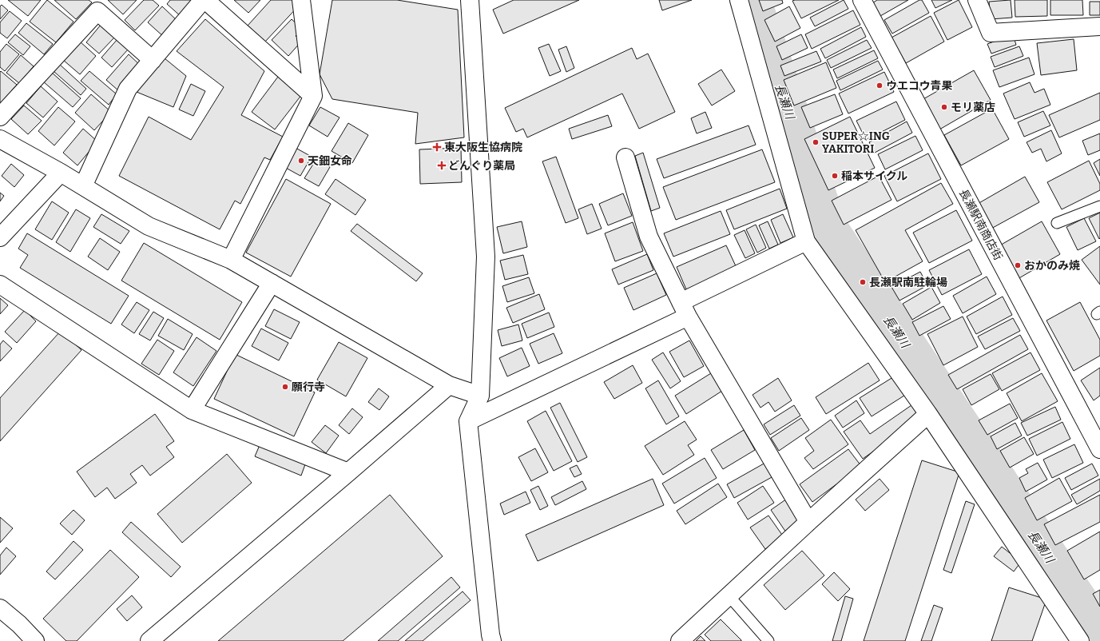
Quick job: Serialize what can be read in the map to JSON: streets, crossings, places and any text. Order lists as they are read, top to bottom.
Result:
{
  "streets": {
    "street": ["長瀬駅南商店街"]
  },
  "water": ["長瀬川"],
  "places": {
    "other": [
      "ウエコウ青果",
      "モリ薬店",
      "SUPER☆ING YAKITORI",
      "天鈿女命",
      "稲本サイクル",
      "おかのみ焼",
      "長瀬駅南駐輪場",
      "願行寺"
    ],
    "health": ["東大阪生協病院", "どんぐり薬局"]
  }
}
